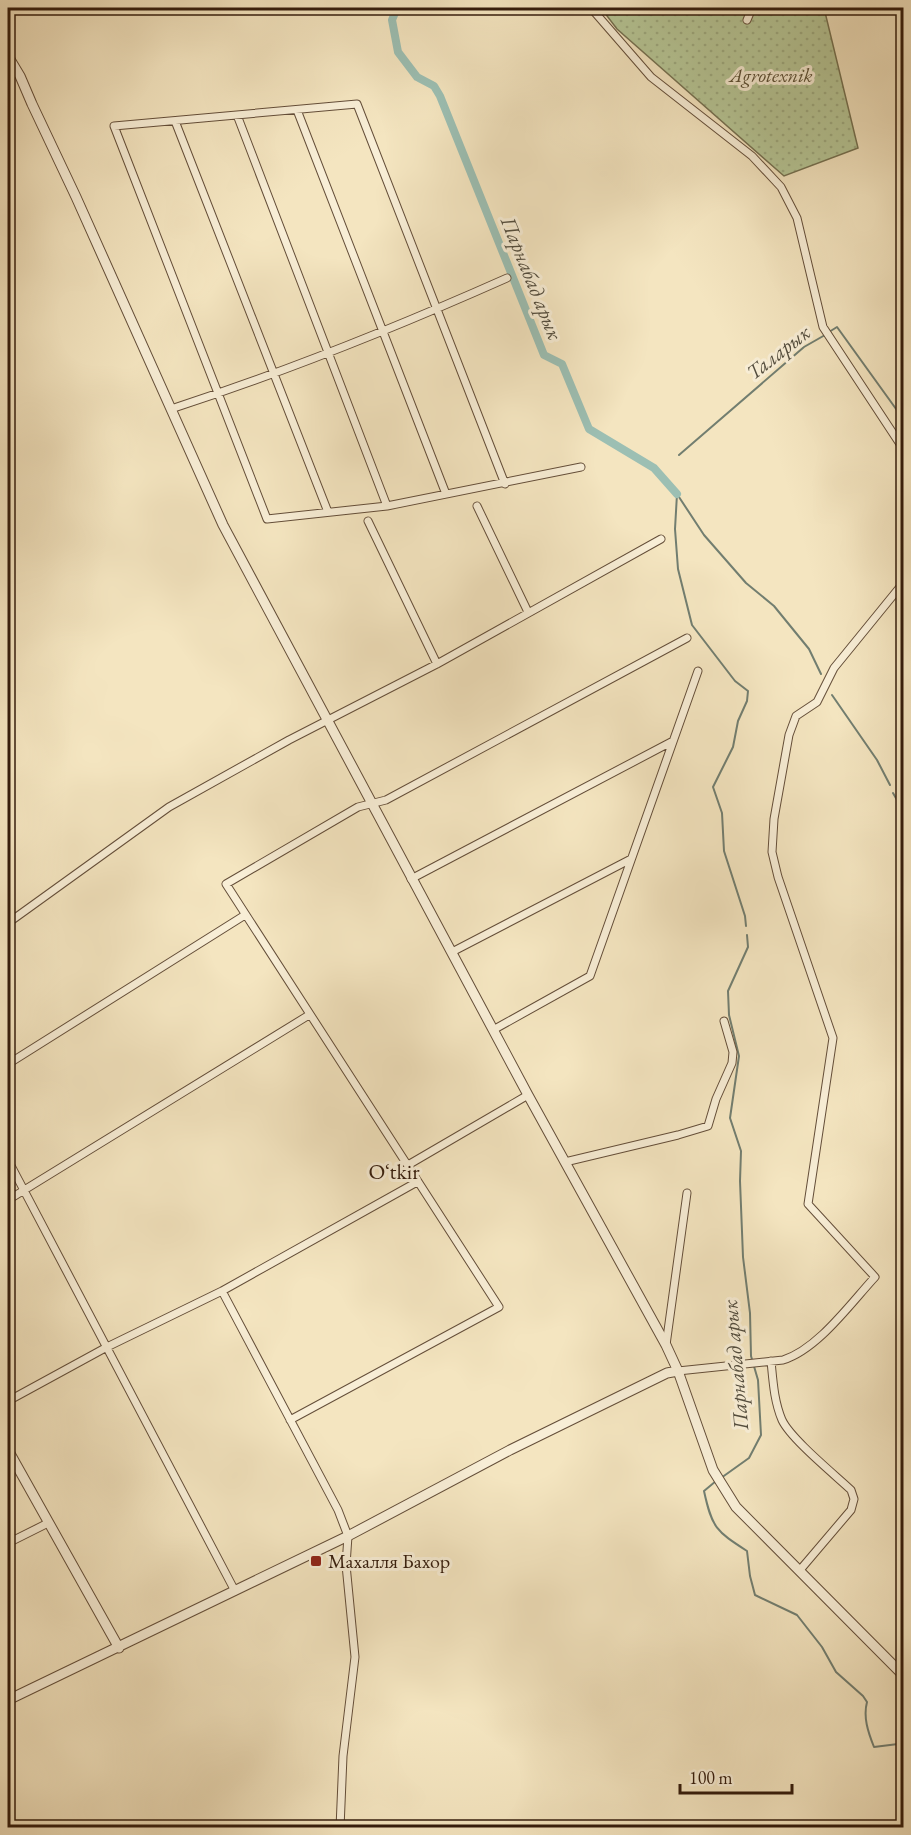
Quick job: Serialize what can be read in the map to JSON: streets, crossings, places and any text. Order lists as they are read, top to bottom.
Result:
{
  "districts": ["Oʻtkir"],
  "water": ["Парнабад арык", "Таларык"],
  "parks": ["Agrotexnik"],
  "places": {
    "transit": ["Махалля Бахор"]
  },
  "scale_bar": "100 m"
}
